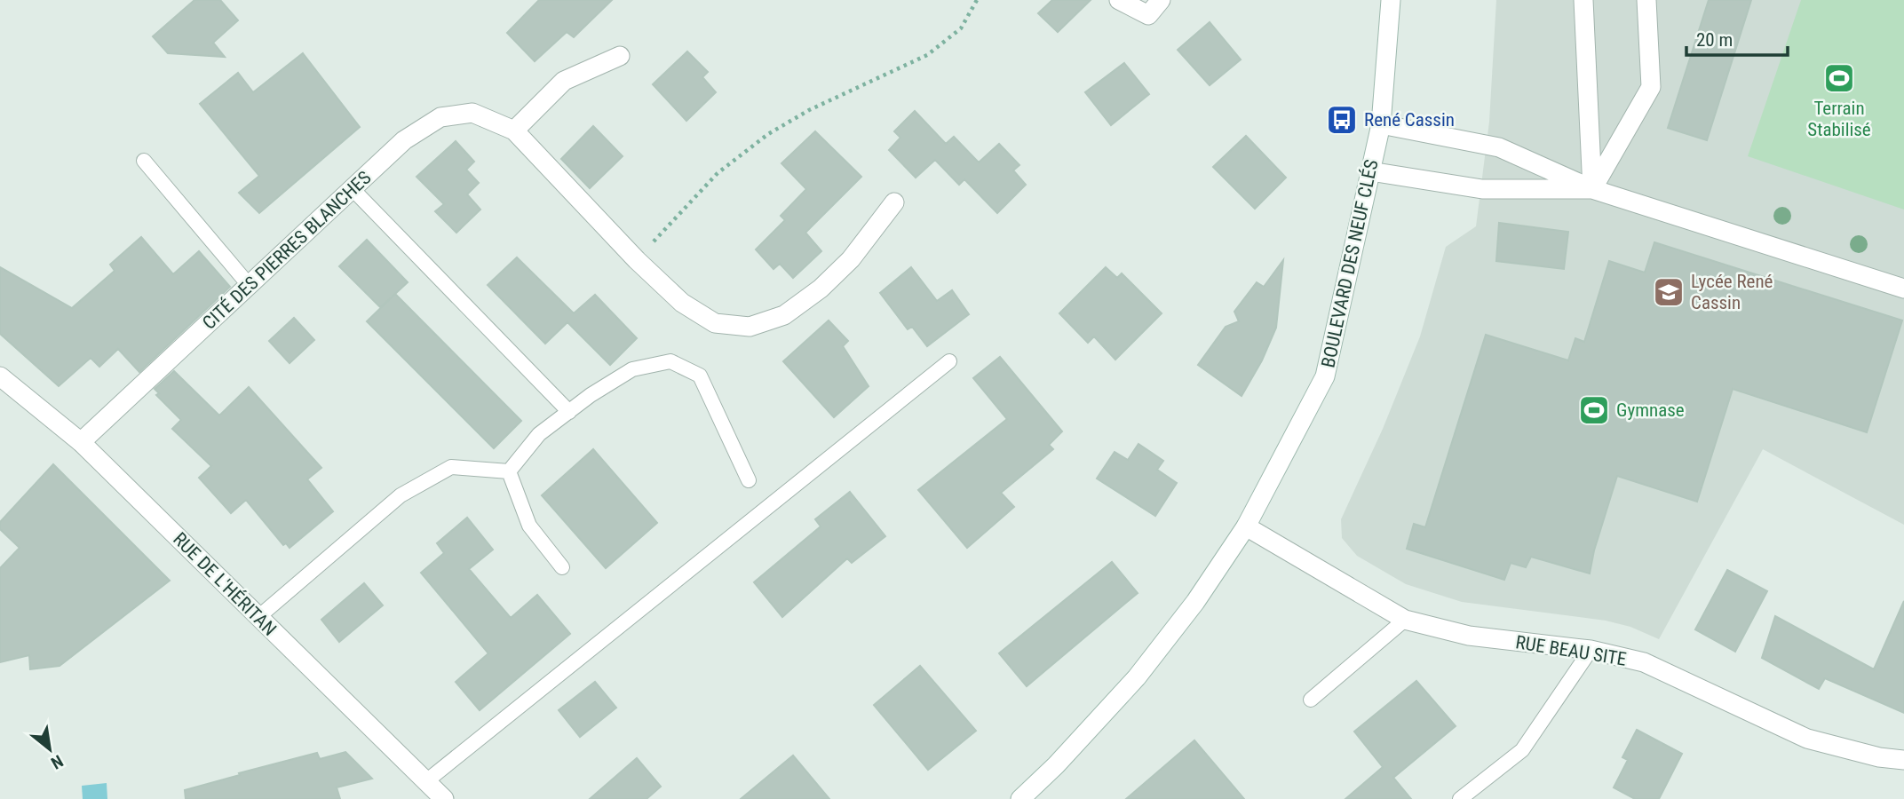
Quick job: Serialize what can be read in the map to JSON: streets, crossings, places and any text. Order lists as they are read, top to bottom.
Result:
{
  "streets": {
    "street": [
      "CITÉ DES PIERRES BLANCHES",
      "BOULEVARD DES NEUF CLÉS",
      "RUE DE L'HÉRITAN",
      "RUE BEAU SITE"
    ]
  },
  "crossings": [
    ["CITÉ DES PIERRES BLANCHES", "RUE DE L'HÉRITAN"],
    ["BOULEVARD DES NEUF CLÉS", "RUE BEAU SITE"]
  ],
  "places": {
    "sports": ["Terrain Stabilisé", "Gymnase"],
    "bus stop": ["René Cassin"],
    "school or university": ["Lycée René Cassin"]
  },
  "scale_bar": "20 m",
  "north": "bottom right"
}
